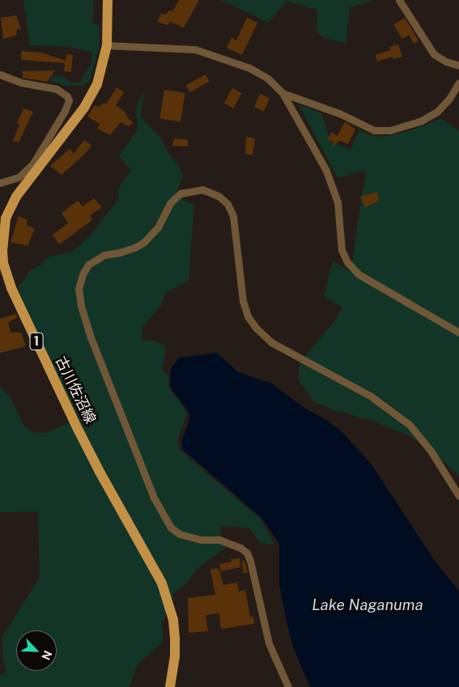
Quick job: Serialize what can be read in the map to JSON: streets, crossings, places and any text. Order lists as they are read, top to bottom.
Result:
{
  "streets": {
    "main road": ["1", "古川佐沼線"]
  },
  "water": ["Lake Naganuma"],
  "north": "bottom right"
}
